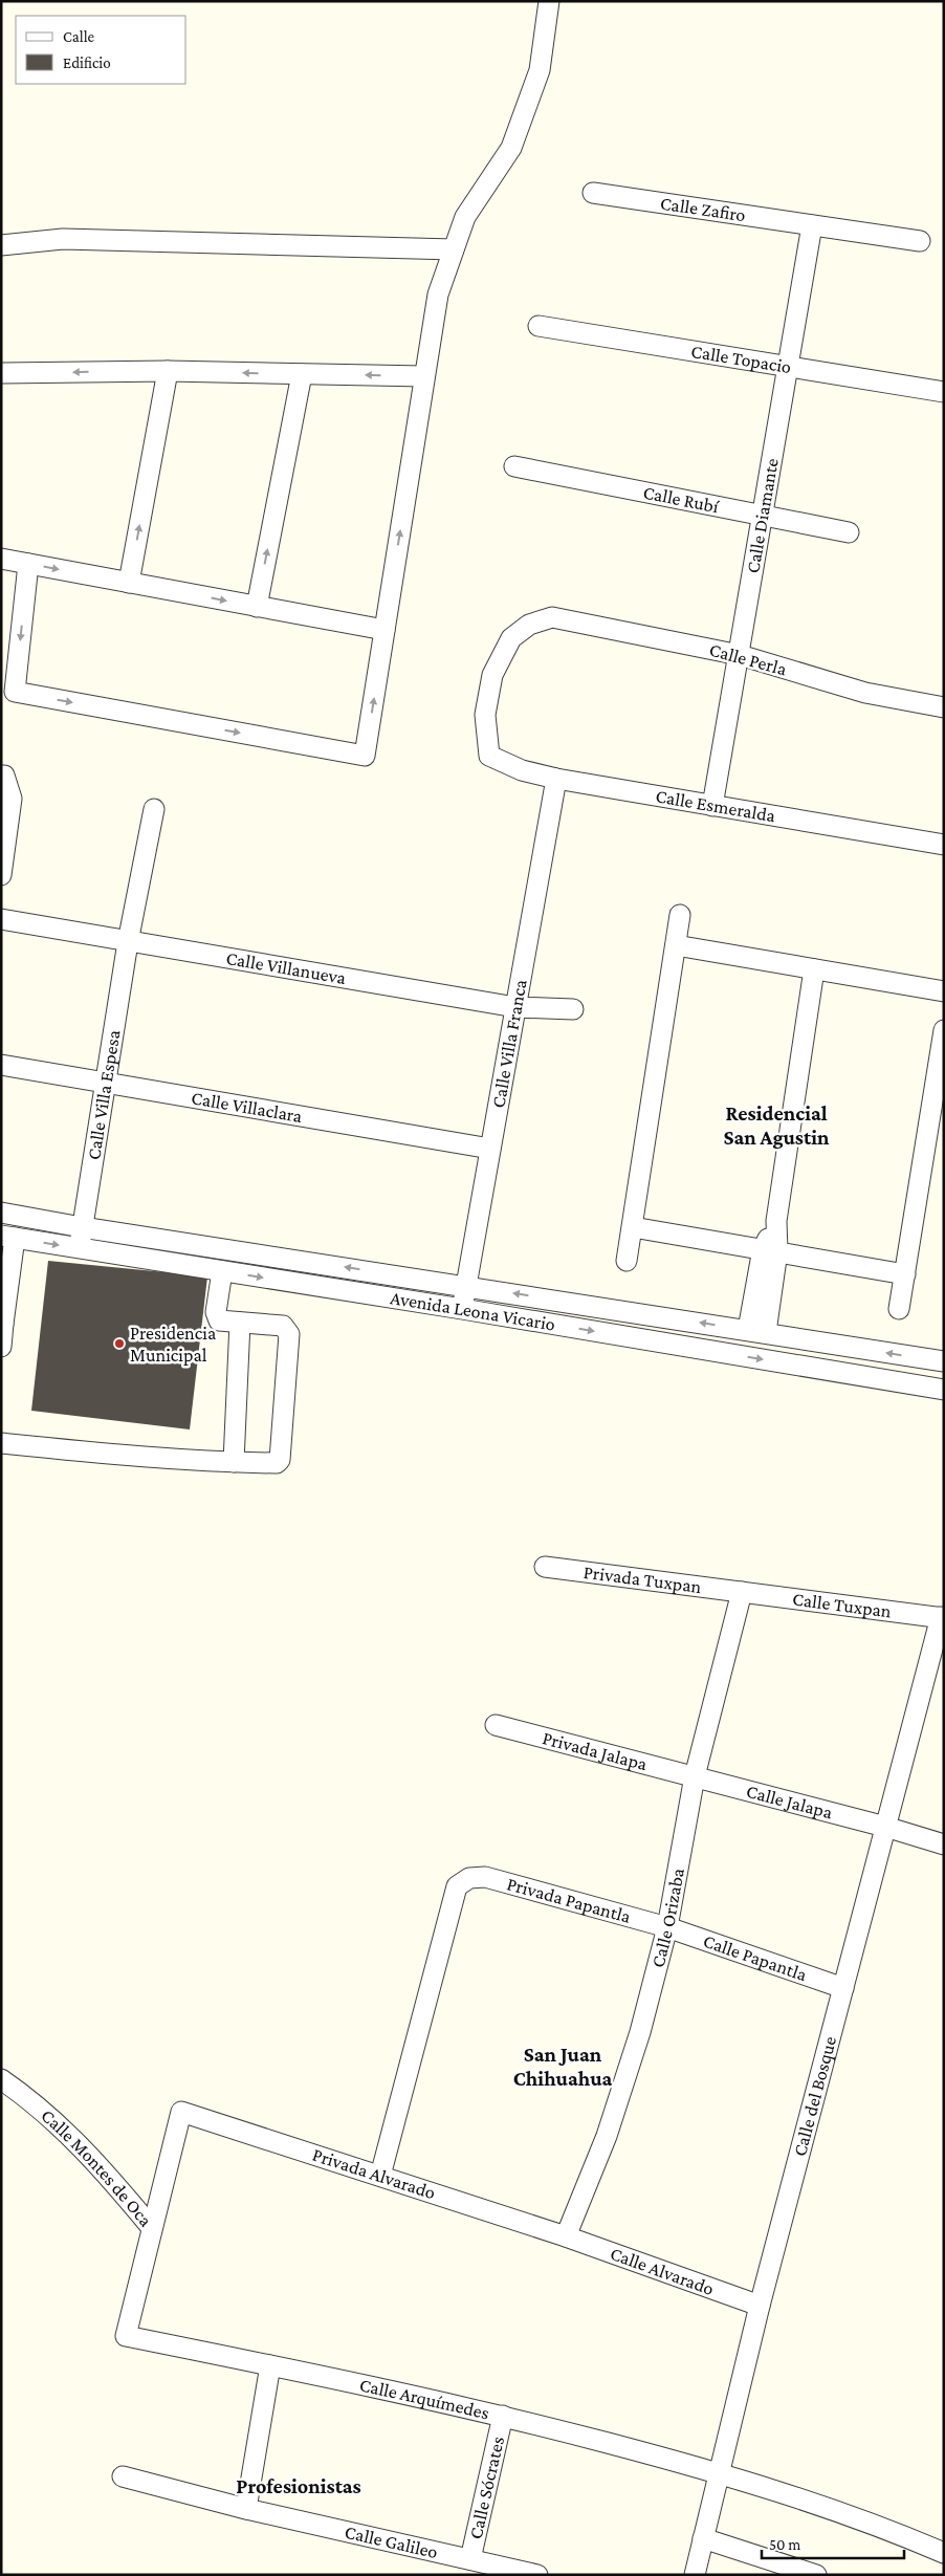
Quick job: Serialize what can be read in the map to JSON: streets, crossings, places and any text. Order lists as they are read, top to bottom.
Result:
{
  "streets": {
    "street": [
      "Calle Zafiro",
      "Calle Topacio",
      "Calle Rubí",
      "Calle Diamante",
      "Calle Perla",
      "Calle Esmeralda",
      "Calle Villanueva",
      "Calle Villa Franca",
      "Calle Villa Espesa",
      "Calle Villaclara",
      "Avenida Leona Vicario",
      "Privada Tuxpan",
      "Calle Tuxpan",
      "Privada Jalapa",
      "Calle Jalapa",
      "Privada Papantla",
      "Calle Orizaba",
      "Calle Papantla",
      "Calle del Bosque",
      "Calle Montes de Oca",
      "Privada Alvarado",
      "Calle Alvarado",
      "Calle Arquímedes",
      "Calle Sócrates",
      "Calle Galileo"
    ]
  },
  "crossings": [
    ["Calle Zafiro", "Calle Diamante"],
    ["Calle Topacio", "Calle Diamante"],
    ["Calle Rubí", "Calle Diamante"],
    ["Calle Diamante", "Calle Perla"],
    ["Calle Diamante", "Calle Esmeralda"],
    ["Calle Perla", "Calle Esmeralda"],
    ["Calle Esmeralda", "Calle Villa Franca"],
    ["Calle Villanueva", "Calle Villa Franca"],
    ["Calle Villanueva", "Calle Villa Espesa"],
    ["Calle Villa Franca", "Calle Villaclara"],
    ["Calle Villa Franca", "Avenida Leona Vicario"],
    ["Calle Villa Espesa", "Calle Villaclara"],
    ["Calle Villa Espesa", "Avenida Leona Vicario"],
    ["Privada Tuxpan", "Calle Tuxpan"],
    ["Privada Tuxpan", "Calle Orizaba"],
    ["Calle Tuxpan", "Calle Orizaba"],
    ["Calle Tuxpan", "Calle del Bosque"],
    ["Privada Jalapa", "Calle Jalapa"],
    ["Privada Jalapa", "Calle Orizaba"],
    ["Calle Jalapa", "Calle Orizaba"],
    ["Calle Jalapa", "Calle del Bosque"],
    ["Privada Papantla", "Calle Orizaba"],
    ["Privada Papantla", "Calle Papantla"],
    ["Privada Papantla", "Privada Alvarado"],
    ["Calle Orizaba", "Calle Papantla"],
    ["Calle Orizaba", "Privada Alvarado"],
    ["Calle Orizaba", "Calle Alvarado"],
    ["Calle Papantla", "Calle del Bosque"],
    ["Calle del Bosque", "Calle Alvarado"],
    ["Calle del Bosque", "Calle Arquímedes"],
    ["Calle Montes de Oca", "Privada Alvarado"],
    ["Calle Montes de Oca", "Calle Arquímedes"],
    ["Privada Alvarado", "Calle Alvarado"],
    ["Calle Arquímedes", "Calle Sócrates"],
    ["Calle Sócrates", "Calle Galileo"]
  ],
  "districts": ["Residencial San Agustin", "San Juan Chihuahua", "Profesionistas"],
  "places": ["Presidencia Municipal"],
  "legend": ["Calle", "Edificio"],
  "scale_bar": "50 m"
}
